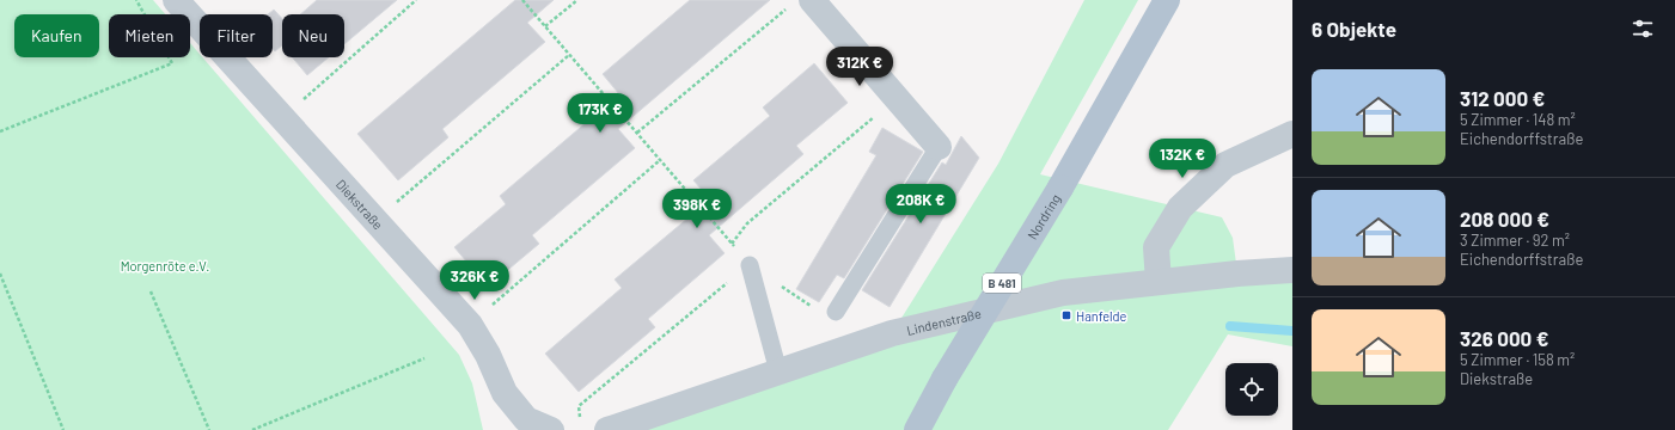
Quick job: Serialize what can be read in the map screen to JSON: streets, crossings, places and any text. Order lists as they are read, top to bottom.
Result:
{
  "streets": {
    "main road": ["Nordring", "B 481"],
    "street": ["Diekstraße", "Lindenstraße"]
  },
  "parks": ["Morgenröte e.V."],
  "places": {
    "transit": ["Hanfelde"]
  },
  "page": {
    "heading": "6 Objekte",
    "chip": [
      "Kaufen",
      "Mieten",
      "Filter",
      "Neu"
    ],
    "price": [
      "312K €",
      "173K €",
      "132K €",
      "208K €",
      "398K €",
      "326K €"
    ],
    "list": [
      {
        "name": "312 000 €",
        "note": "5 Zimmer · 148 m² · Eichendorffstraße"
      },
      {
        "name": "208 000 €",
        "note": "3 Zimmer · 92 m² · Eichendorffstraße"
      },
      {
        "name": "326 000 €",
        "note": "5 Zimmer · 158 m² · Diekstraße"
      }
    ]
  }
}
